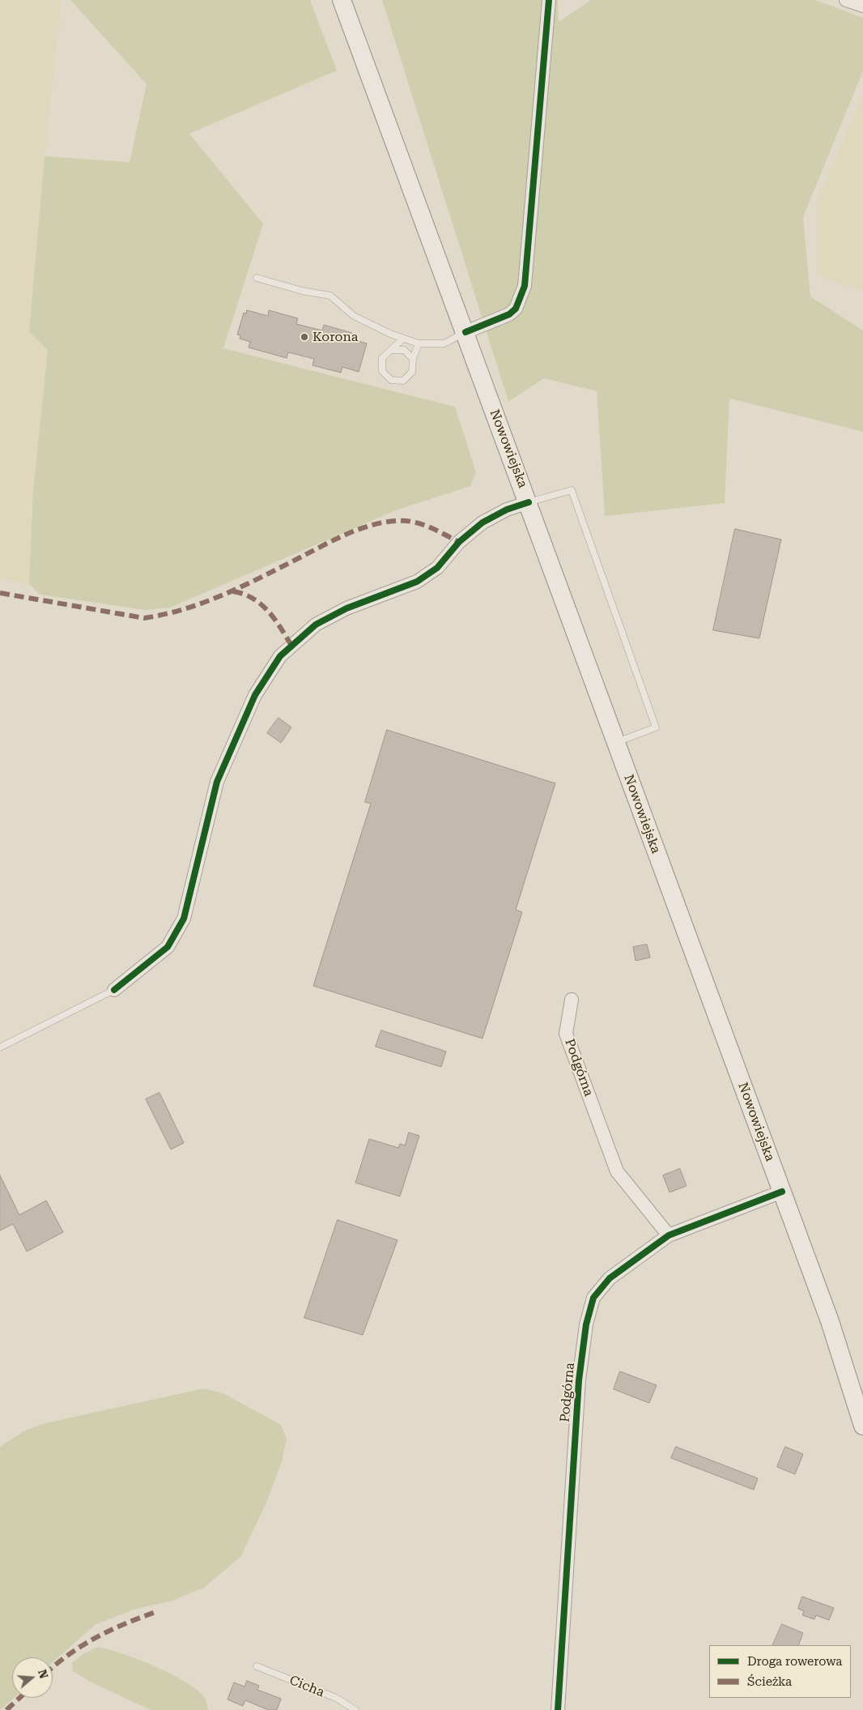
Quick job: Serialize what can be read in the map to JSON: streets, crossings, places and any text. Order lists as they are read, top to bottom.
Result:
{
  "streets": {
    "main road": ["Nowowiejska"],
    "street": ["Podgórna"],
    "lane": ["Cicha"]
  },
  "crossings": [
    ["Nowowiejska", "Podgórna"]
  ],
  "places": ["Korona"],
  "legend": ["Droga rowerowa", "Ścieżka"],
  "north": "right"
}
